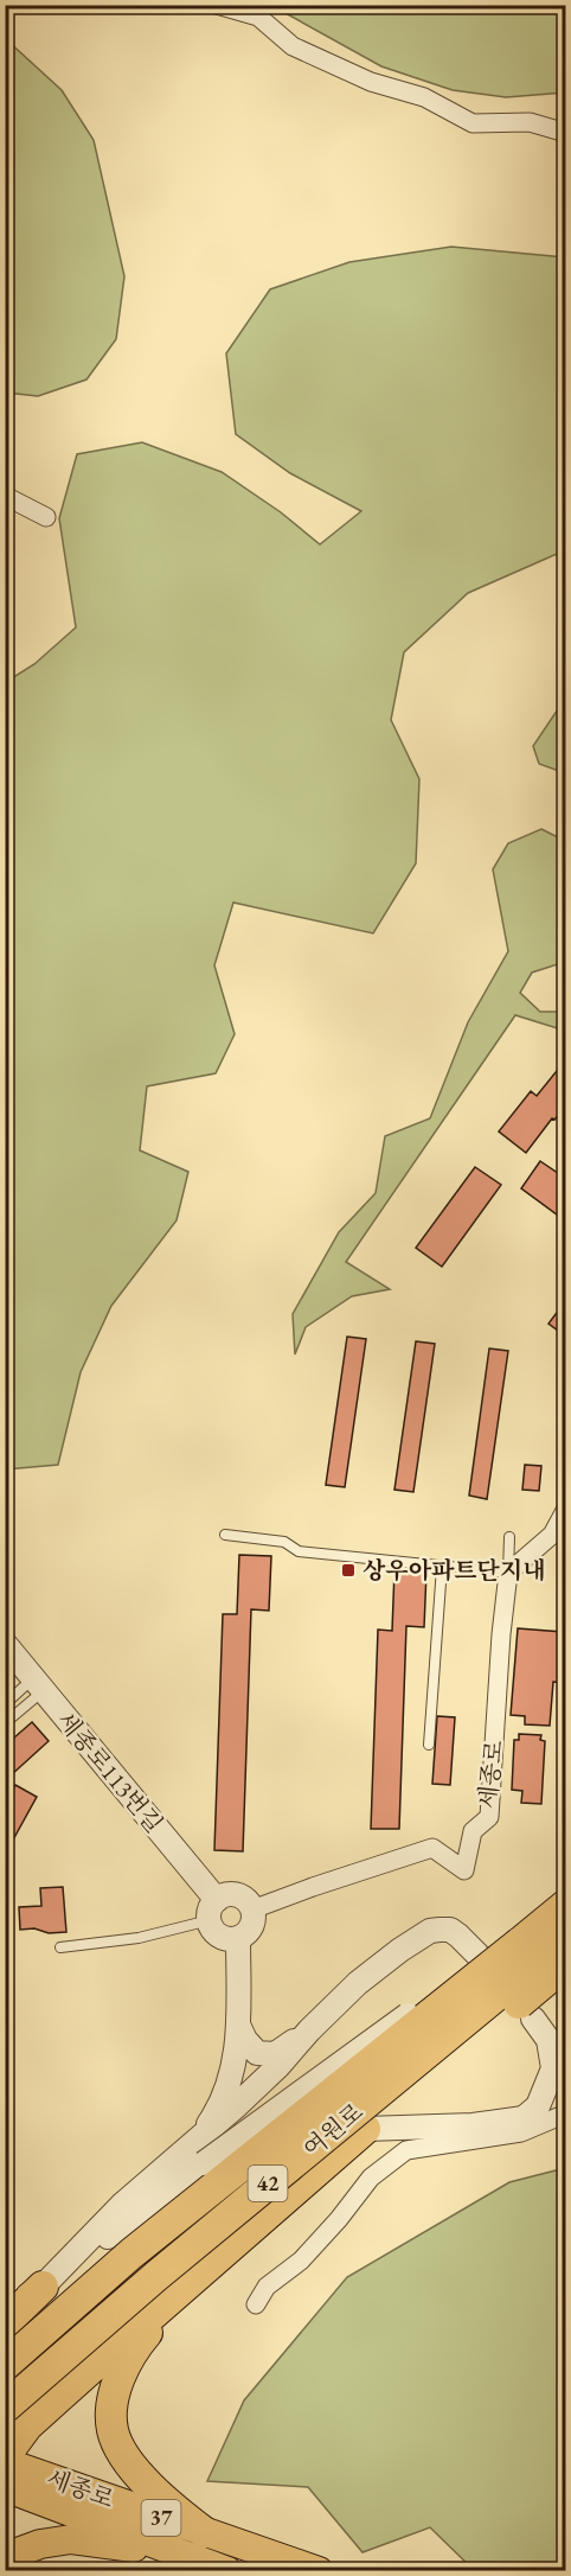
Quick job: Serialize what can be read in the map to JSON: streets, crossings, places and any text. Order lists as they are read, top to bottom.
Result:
{
  "streets": {
    "highway": ["여원로", "42"],
    "main road": ["세종로", "37"],
    "street": ["세종로113번길"]
  },
  "crossings": [
    ["세종로113번길", "세종로"],
    ["세종로", "37"]
  ],
  "places": {
    "transit": ["상우아파트단지내"]
  }
}
